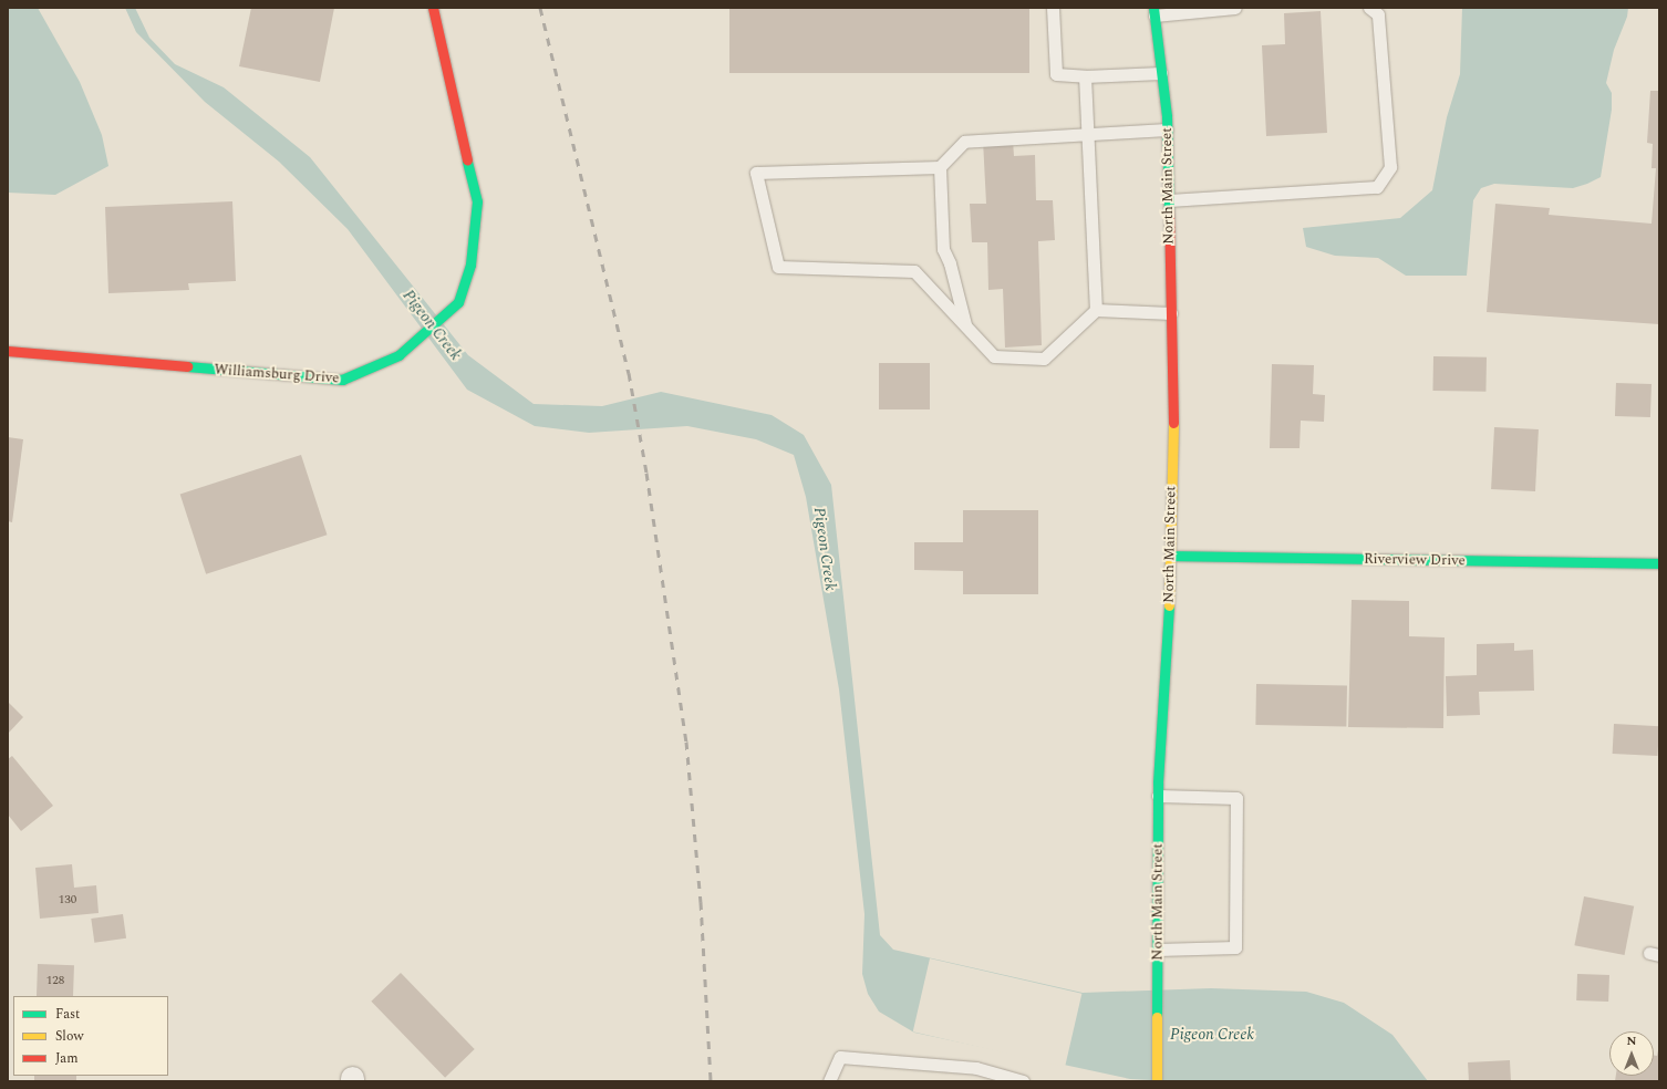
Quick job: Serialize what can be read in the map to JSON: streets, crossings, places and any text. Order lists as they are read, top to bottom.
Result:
{
  "streets": {
    "street": ["North Main Street", "Williamsburg Drive", "Riverview Drive"]
  },
  "crossings": [
    ["North Main Street", "Riverview Drive"]
  ],
  "water": ["Pigeon Creek"],
  "house_numbers": ["130", "128"],
  "legend": ["Fast", "Slow", "Jam"],
  "north": "top"
}
